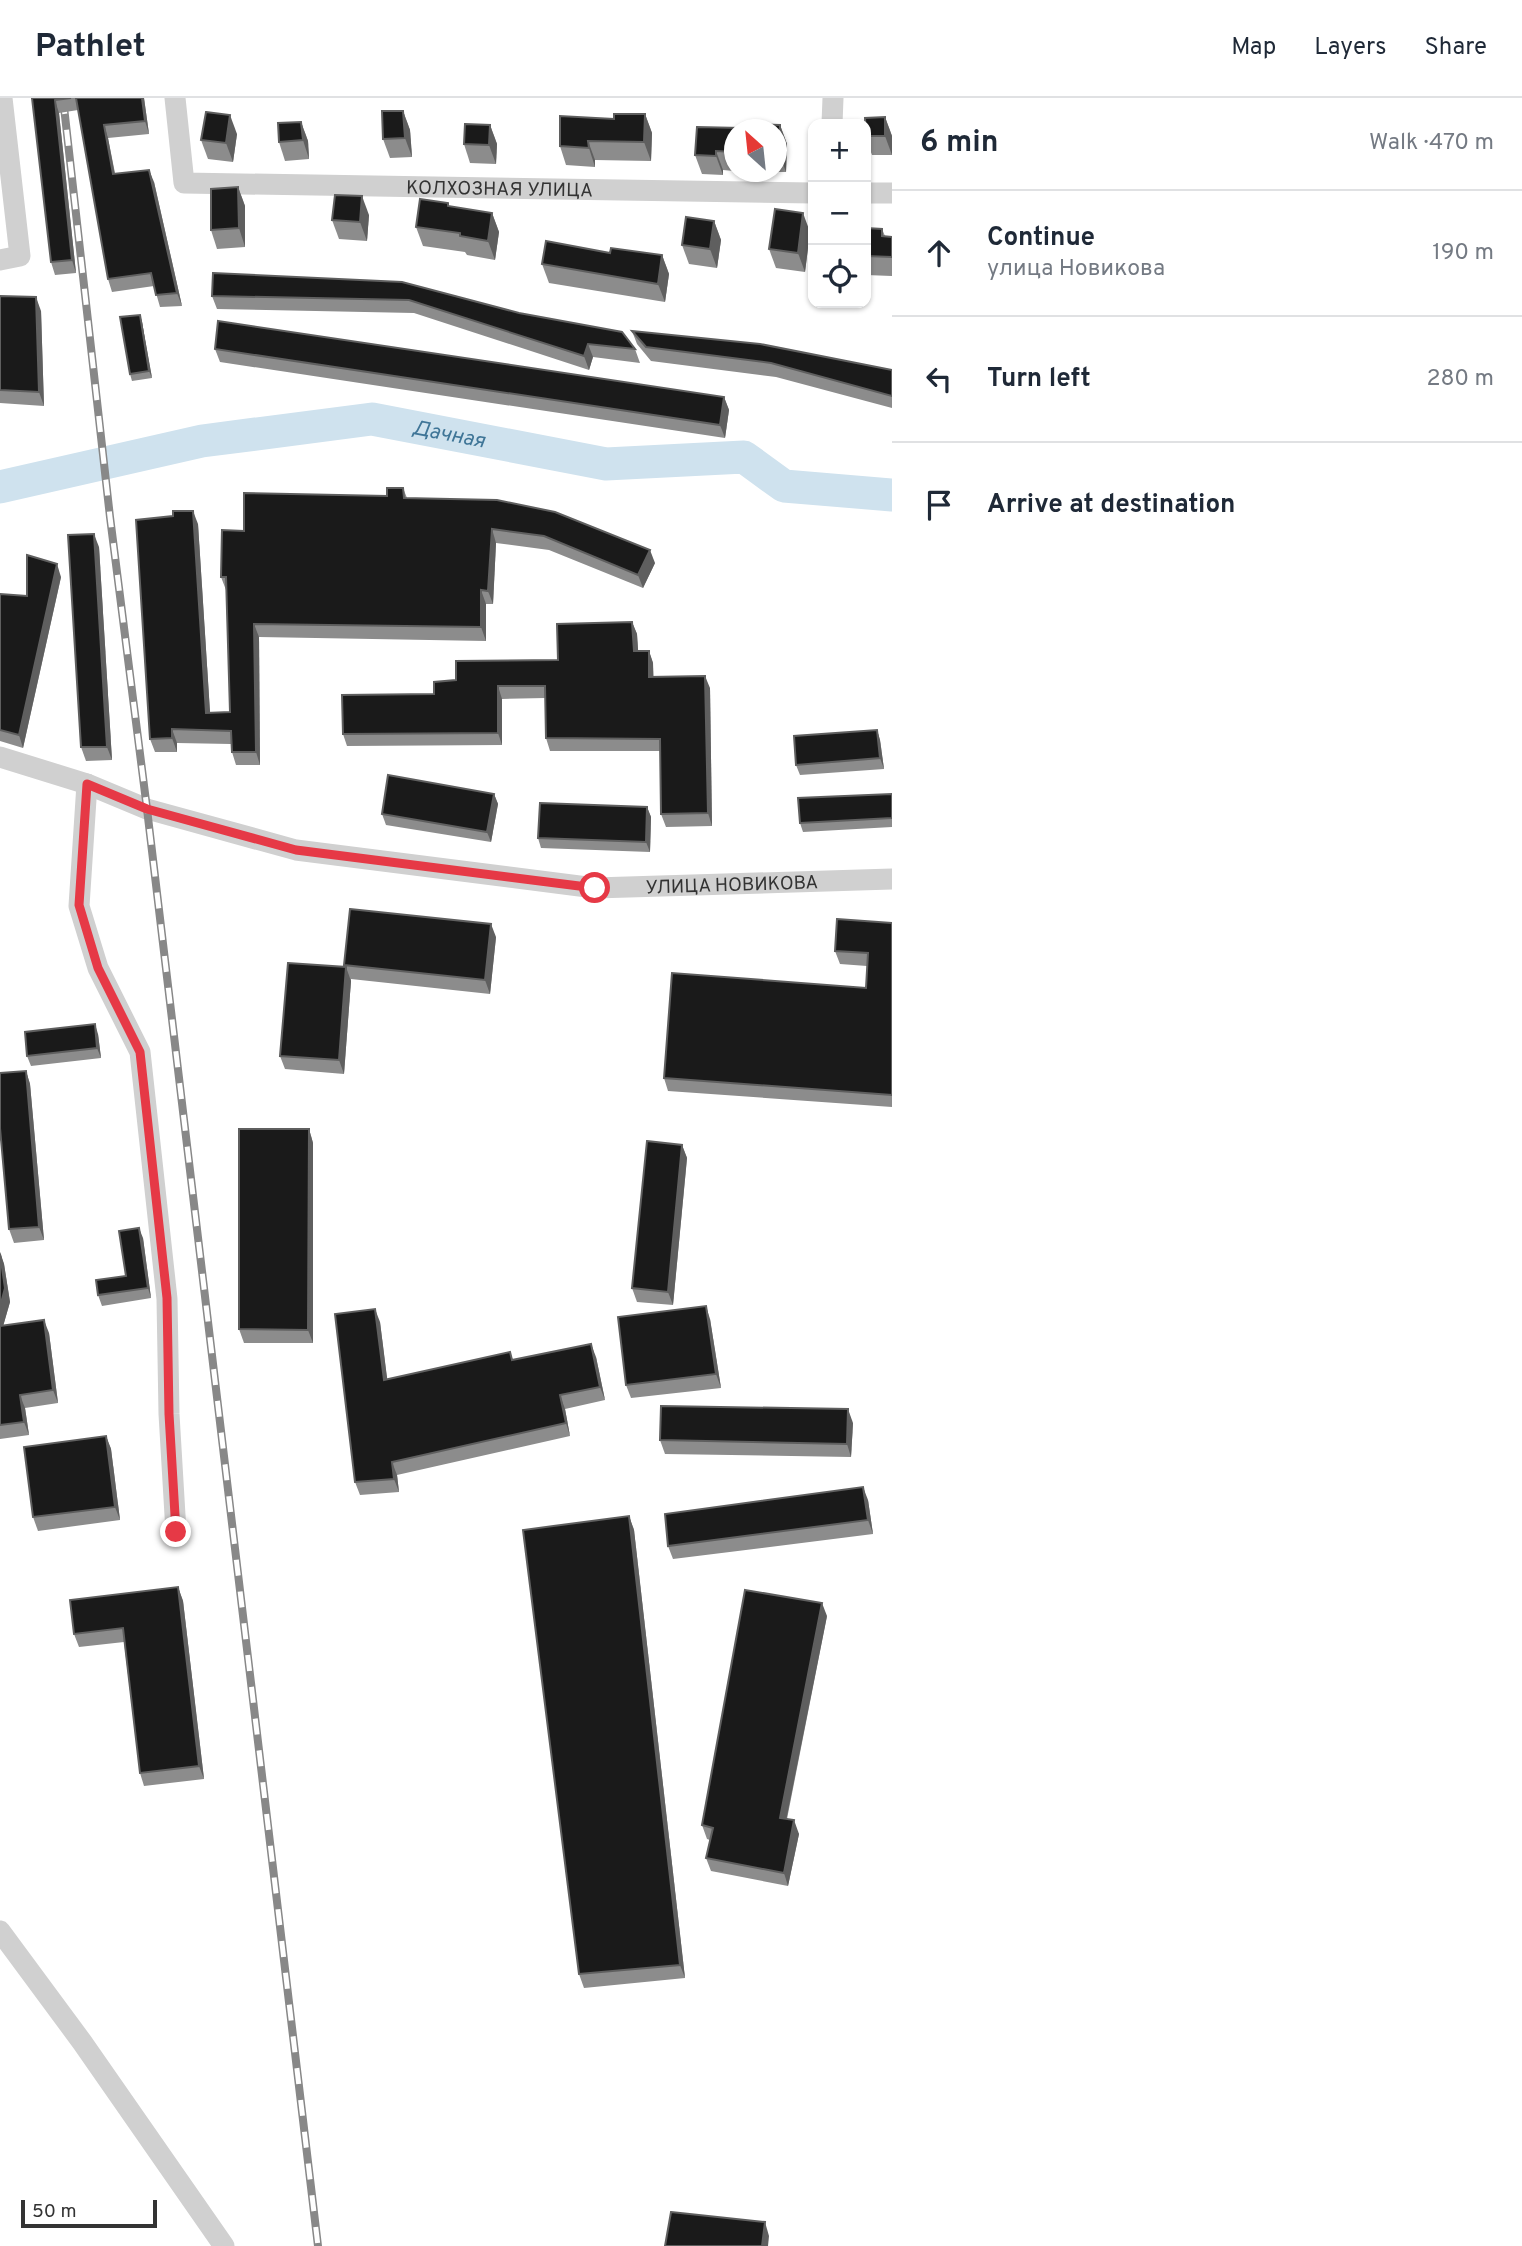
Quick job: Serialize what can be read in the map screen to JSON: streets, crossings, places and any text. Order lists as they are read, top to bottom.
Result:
{
  "streets": {
    "street": ["КОЛХОЗНАЯ УЛИЦА", "УЛИЦА НОВИКОВА"]
  },
  "water": ["Дачная"],
  "scale_bar": "50 m",
  "north": "top left",
  "page": {
    "header": "Pathlet",
    "nav": ["Map", "Layers", "Share"],
    "heading": ["6 min", "Walk · 470 m"],
    "map_buttons": ["+", "−"],
    "list": [
      ["Continue", "улица Новикова", "190 m"],
      ["Turn left", "280 m"],
      "Arrive at destination"
    ],
    "scale": "50 m"
  }
}
